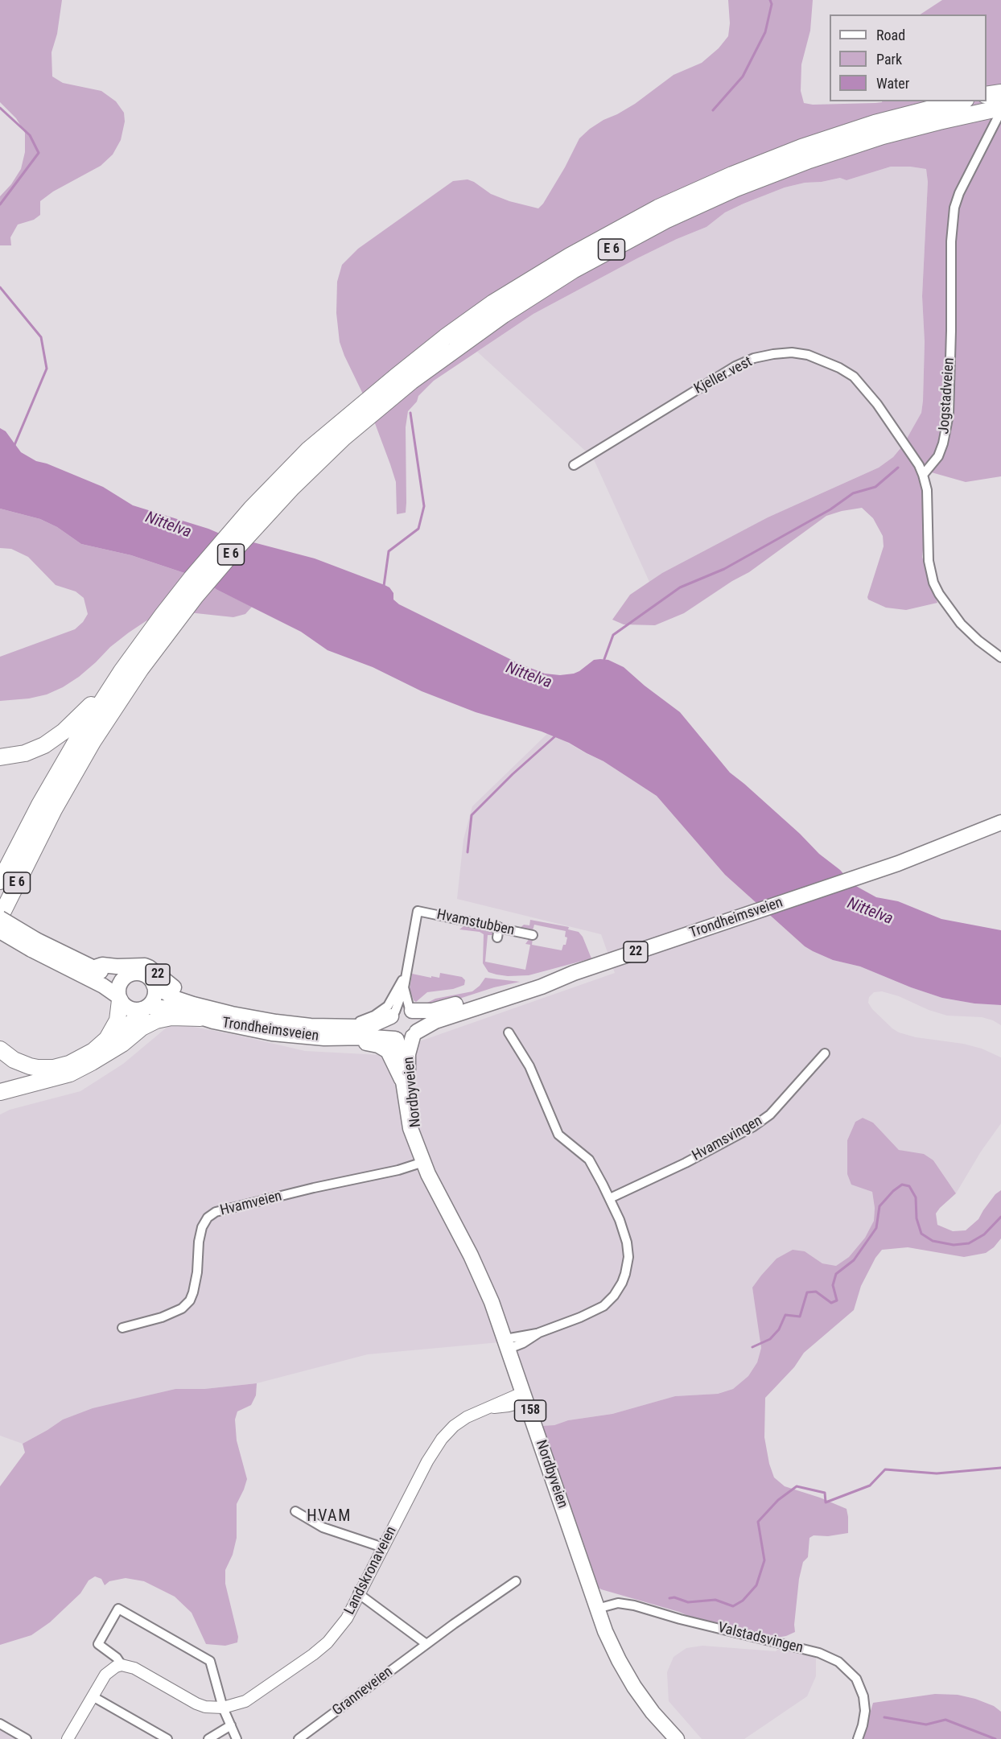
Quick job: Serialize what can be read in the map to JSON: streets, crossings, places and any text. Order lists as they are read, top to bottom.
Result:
{
  "streets": {
    "highway": ["E 6"],
    "main road": [
      "Trondheimsveien",
      "22",
      "Nordbyveien",
      "158"
    ],
    "street": [
      "Kjeller vest",
      "Jogstadveien",
      "Hvamstubben",
      "Hvamsvingen",
      "Hvamveien",
      "Landskronaveien",
      "Valstadsvingen",
      "Granneveien"
    ]
  },
  "crossings": [
    ["E 6", "Jogstadveien"],
    ["E 6", "22"],
    ["Kjeller vest", "Jogstadveien"],
    ["Trondheimsveien", "22"],
    ["Trondheimsveien", "Nordbyveien"],
    ["22", "Nordbyveien"],
    ["Nordbyveien", "Hvamveien"],
    ["Nordbyveien", "Landskronaveien"],
    ["Nordbyveien", "Valstadsvingen"]
  ],
  "districts": ["HVAM"],
  "water": ["Nittelva"],
  "legend": ["Road", "Park", "Water"]
}
